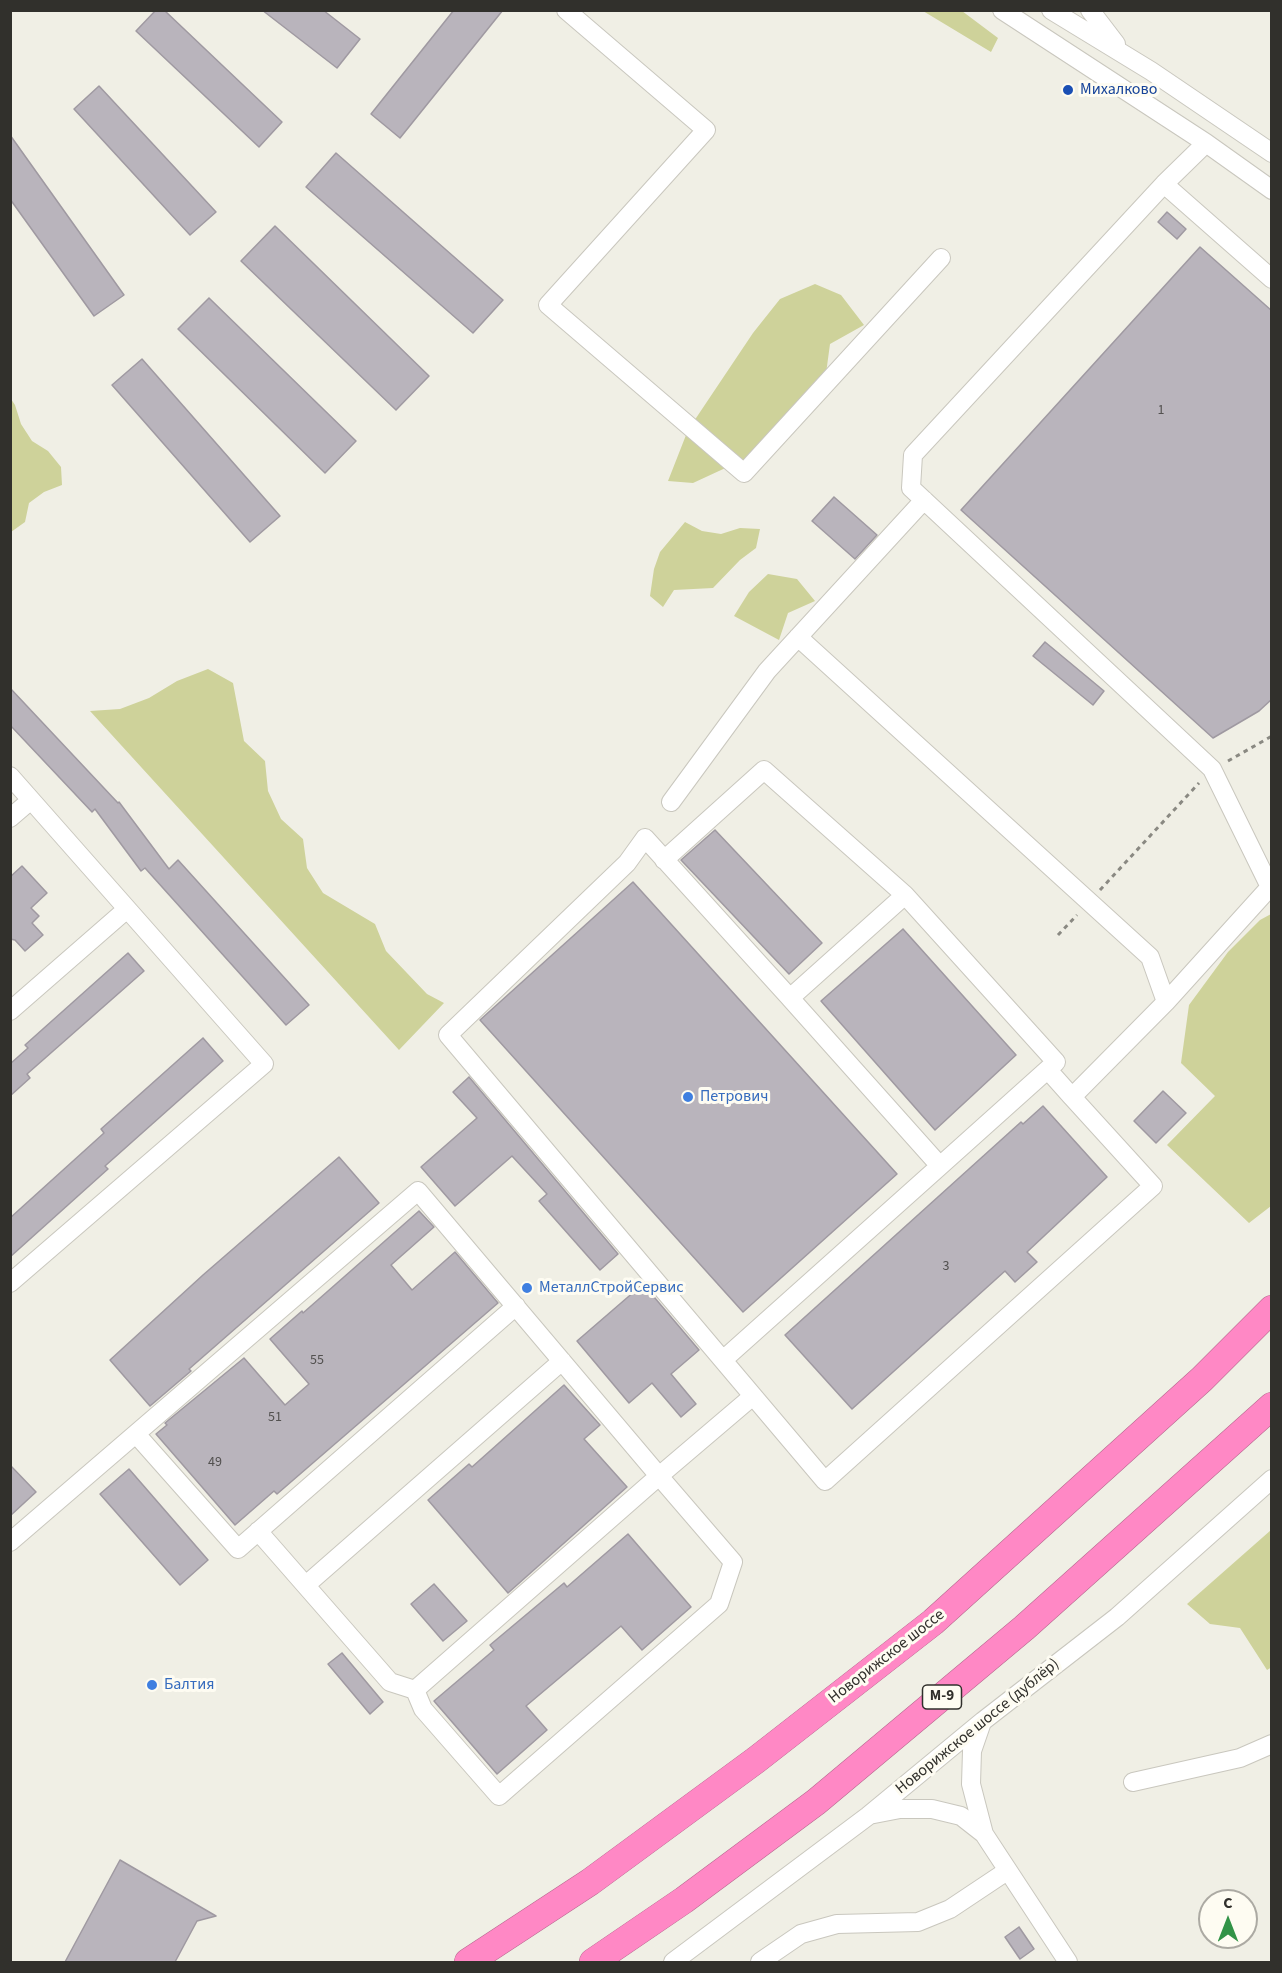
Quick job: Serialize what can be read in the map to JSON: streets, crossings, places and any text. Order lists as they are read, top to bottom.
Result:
{
  "streets": {
    "highway": ["Новорижское шоссе", "М-9"],
    "street": ["Новорижское шоссе (дублёр)"]
  },
  "places": [
    "Михалково",
    "Петрович",
    "МеталлСтройСервис",
    "Балтия"
  ],
  "house_numbers": [
    "1",
    "3",
    "55",
    "51",
    "49"
  ],
  "north": "top"
}
